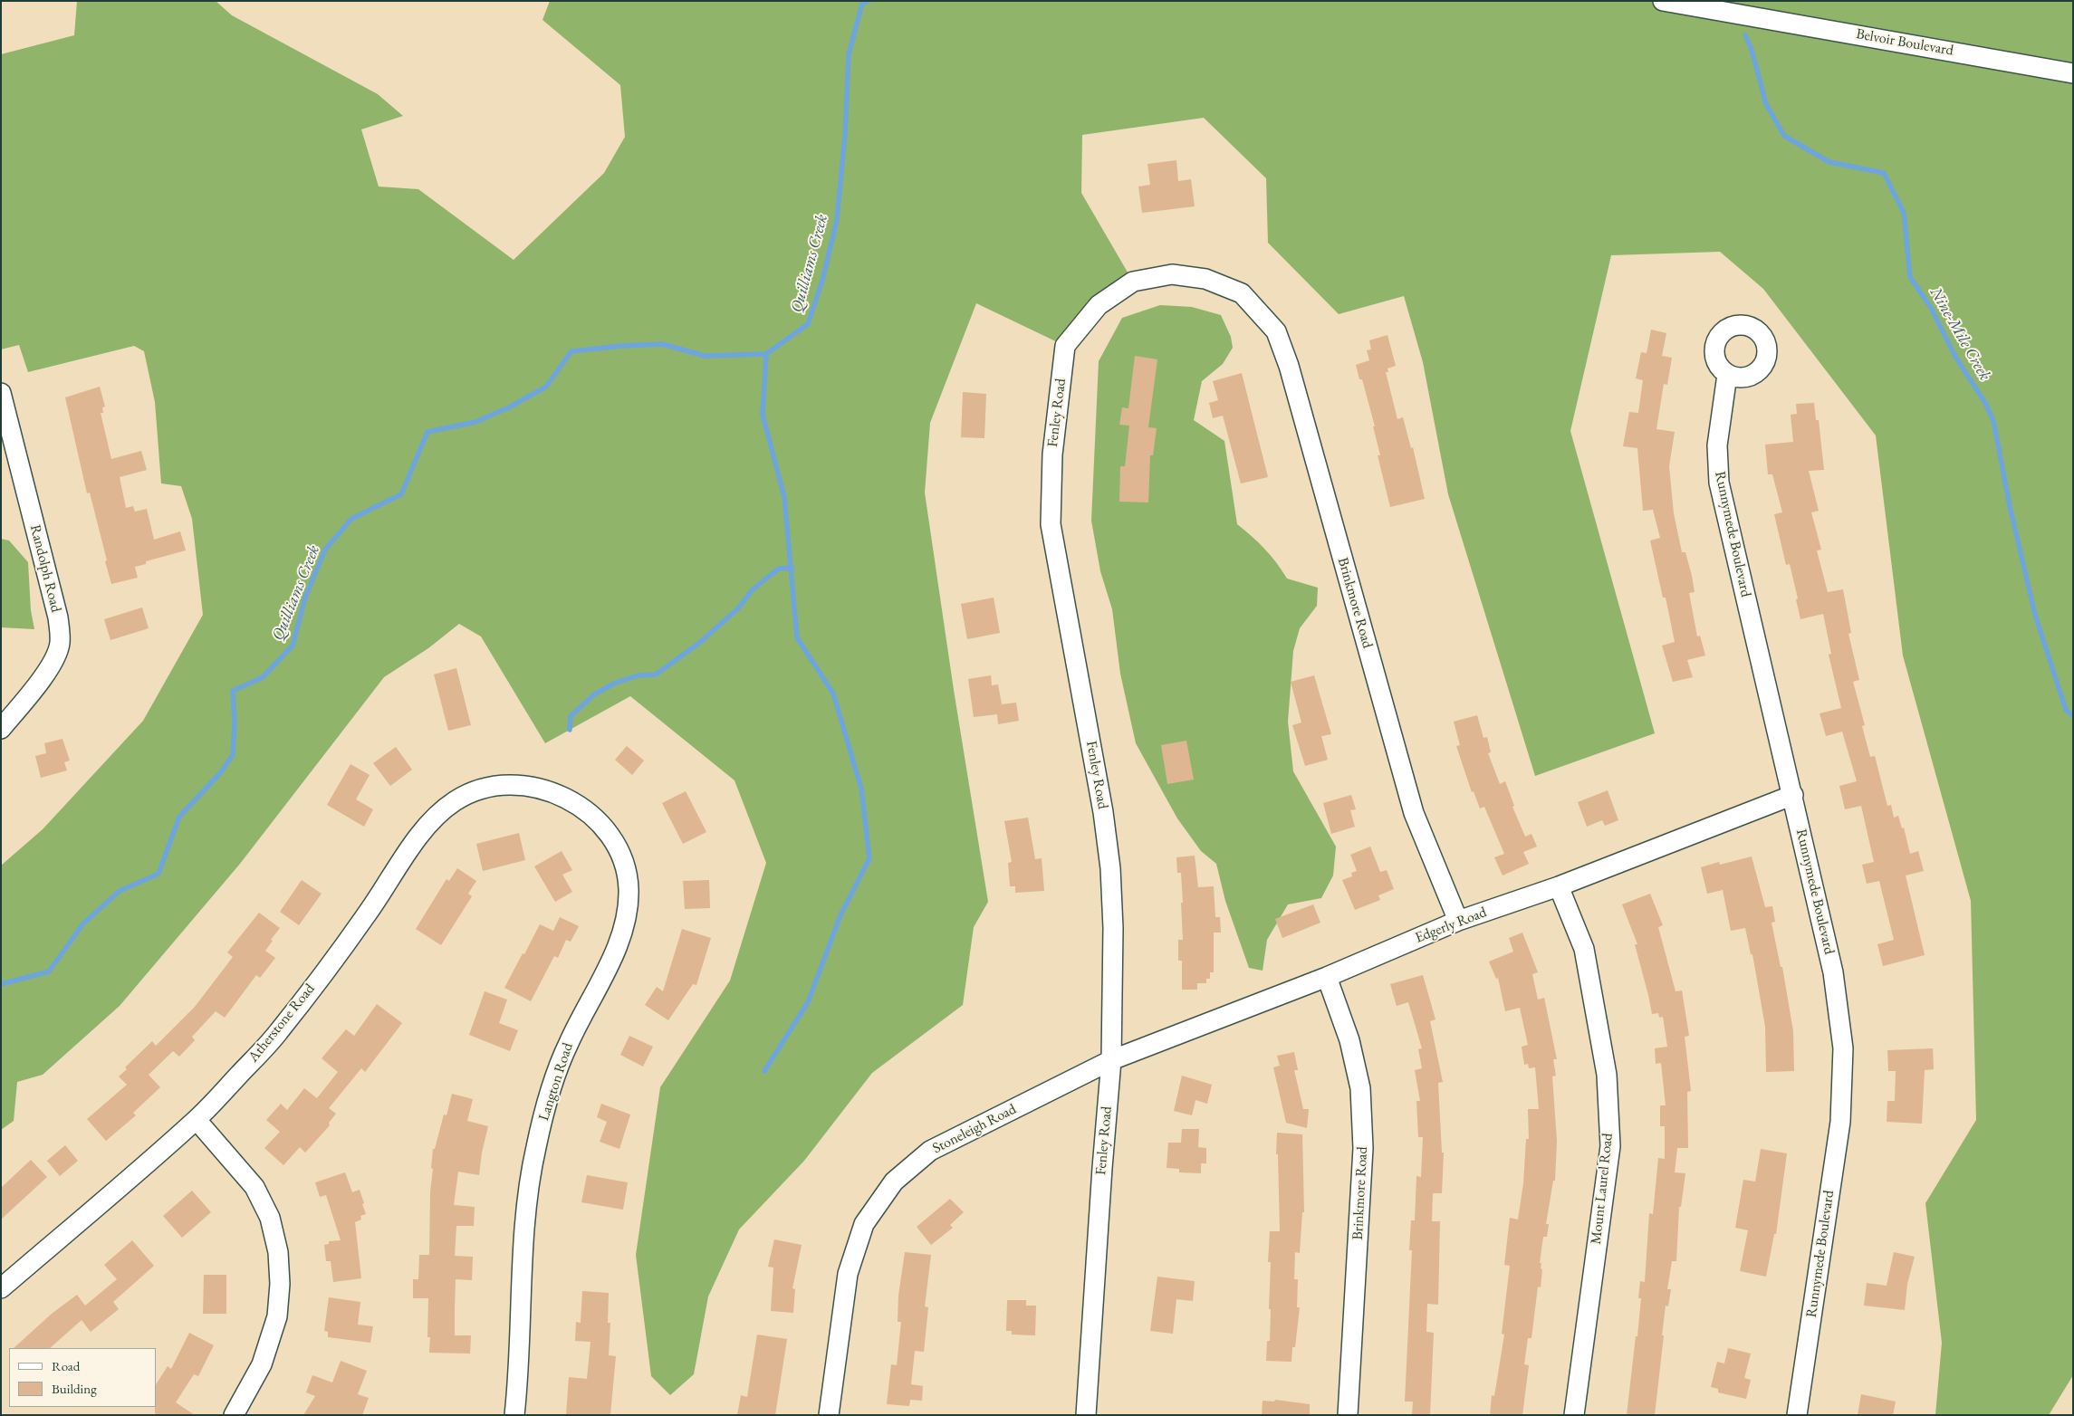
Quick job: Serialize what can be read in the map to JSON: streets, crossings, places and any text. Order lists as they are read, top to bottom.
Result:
{
  "streets": {
    "street": [
      "Belvoir Boulevard",
      "Fenley Road",
      "Runnymede Boulevard",
      "Randolph Road",
      "Brinkmore Road",
      "Edgerly Road",
      "Atherstone Road",
      "Langton Road",
      "Stoneleigh Road",
      "Mount Laurel Road"
    ]
  },
  "crossings": [
    ["Fenley Road", "Brinkmore Road"],
    ["Fenley Road", "Edgerly Road"],
    ["Fenley Road", "Stoneleigh Road"],
    ["Runnymede Boulevard", "Edgerly Road"],
    ["Brinkmore Road", "Edgerly Road"],
    ["Edgerly Road", "Stoneleigh Road"],
    ["Edgerly Road", "Mount Laurel Road"],
    ["Atherstone Road", "Langton Road"]
  ],
  "water": ["Quilliams Creek", "Nine-Mile Creek"],
  "legend": ["Road", "Building"]
}
